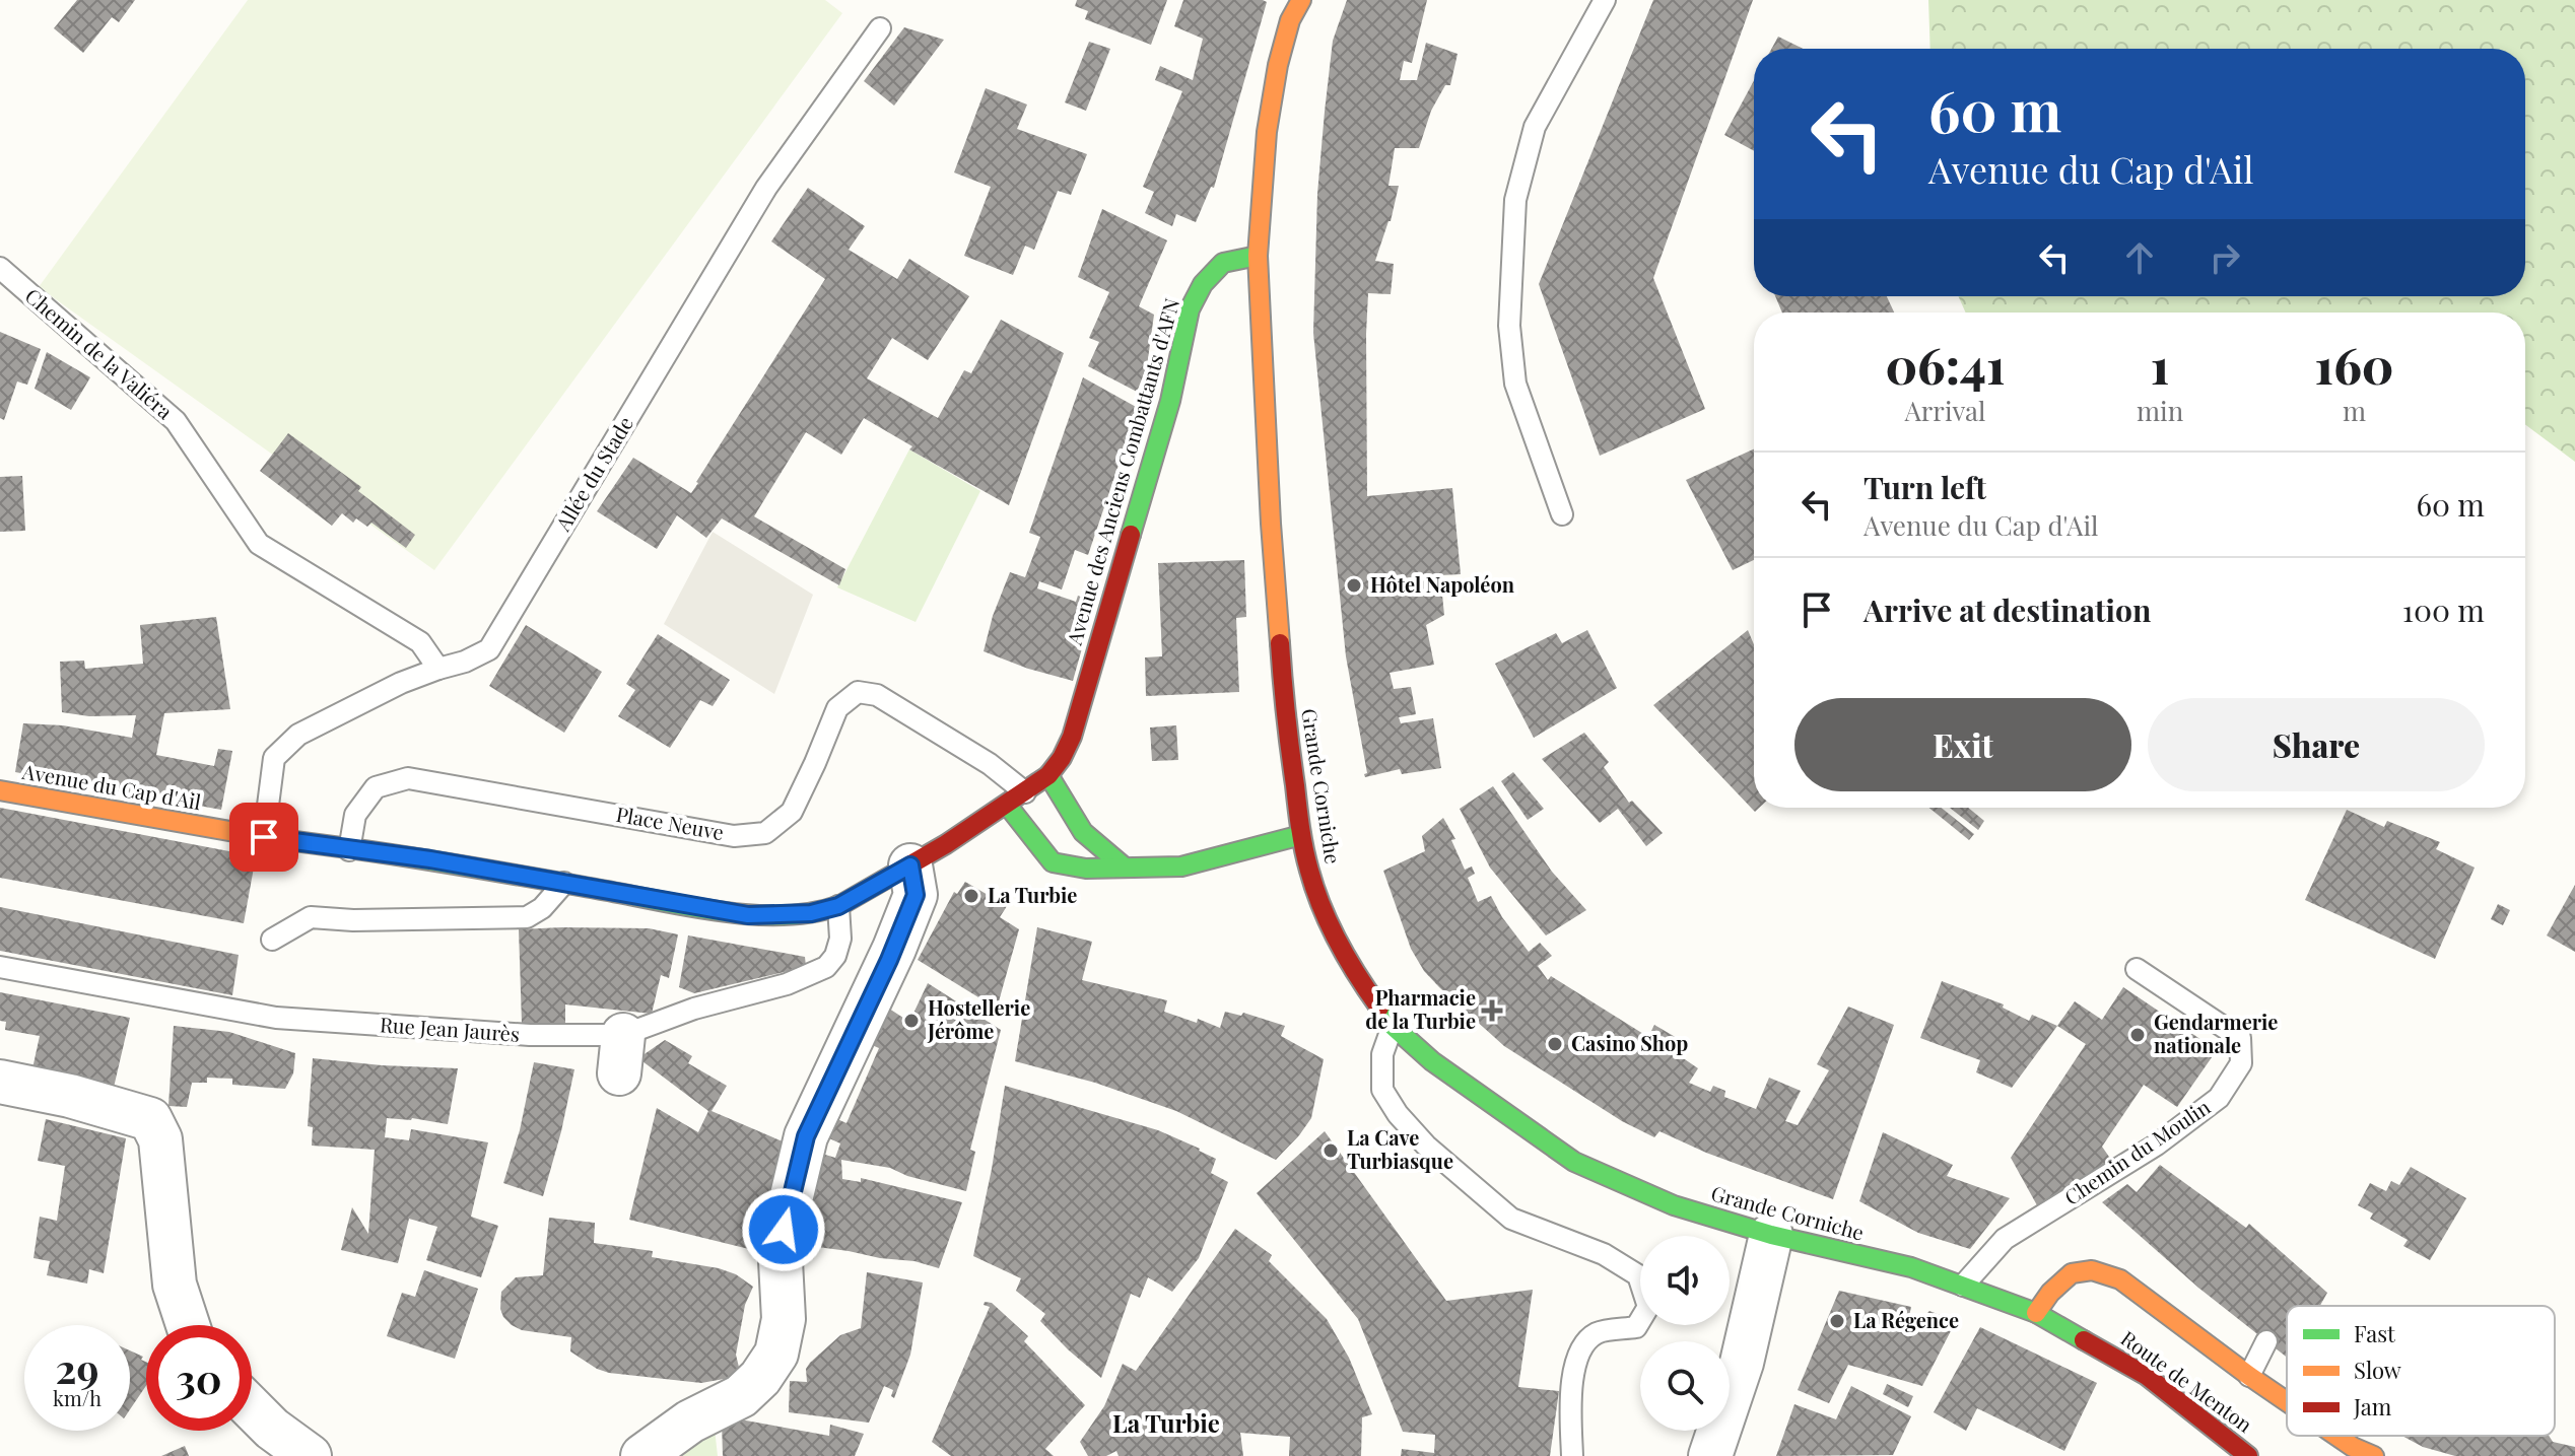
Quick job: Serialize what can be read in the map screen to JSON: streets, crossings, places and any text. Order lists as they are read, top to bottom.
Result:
{
  "streets": {
    "street": [
      "Avenue des Anciens Combattants d'AFN",
      "Grande Corniche",
      "Avenue du Cap d'Ail",
      "Route de Menton"
    ],
    "lane": [
      "Chemin de la Valiéra",
      "Allée du Stade",
      "Place Neuve",
      "Rue Jean Jaurès",
      "Chemin du Moulin"
    ]
  },
  "crossings": [
    ["Chemin de la Valiéra", "Allée du Stade"],
    ["Avenue des Anciens Combattants d'AFN", "Grande Corniche"],
    ["Avenue des Anciens Combattants d'AFN", "Avenue du Cap d'Ail"],
    ["Allée du Stade", "Avenue du Cap d'Ail"],
    ["Grande Corniche", "Chemin du Moulin"],
    ["Grande Corniche", "Route de Menton"],
    ["Avenue du Cap d'Ail", "Place Neuve"],
    ["Avenue du Cap d'Ail", "Rue Jean Jaurès"],
    ["Chemin du Moulin", "Route de Menton"]
  ],
  "districts": ["La Turbie"],
  "places": {
    "other": [
      "Hôtel Napoléon",
      "La Turbie",
      "Hostellerie Jérôme",
      "Gendarmerie nationale",
      "Casino Shop",
      "La Cave Turbiasque",
      "La Régence"
    ],
    "health": ["Pharmacie de la Turbie"]
  },
  "legend": ["Fast", "Slow", "Jam"],
  "page": {
    "turn": ["60 m", "Avenue du Cap d'Ail"],
    "eta": [
      "06:41",
      "Arrival",
      "1",
      "min",
      "160",
      "m"
    ],
    "list": [
      {
        "name": "Turn left",
        "note": "Avenue du Cap d'Ail",
        "value": "60 m"
      },
      {
        "name": "Arrive at destination",
        "value": "100 m"
      }
    ],
    "buttons": ["Exit", "Share"],
    "speed": "29 km/h",
    "limit": "30"
  }
}
